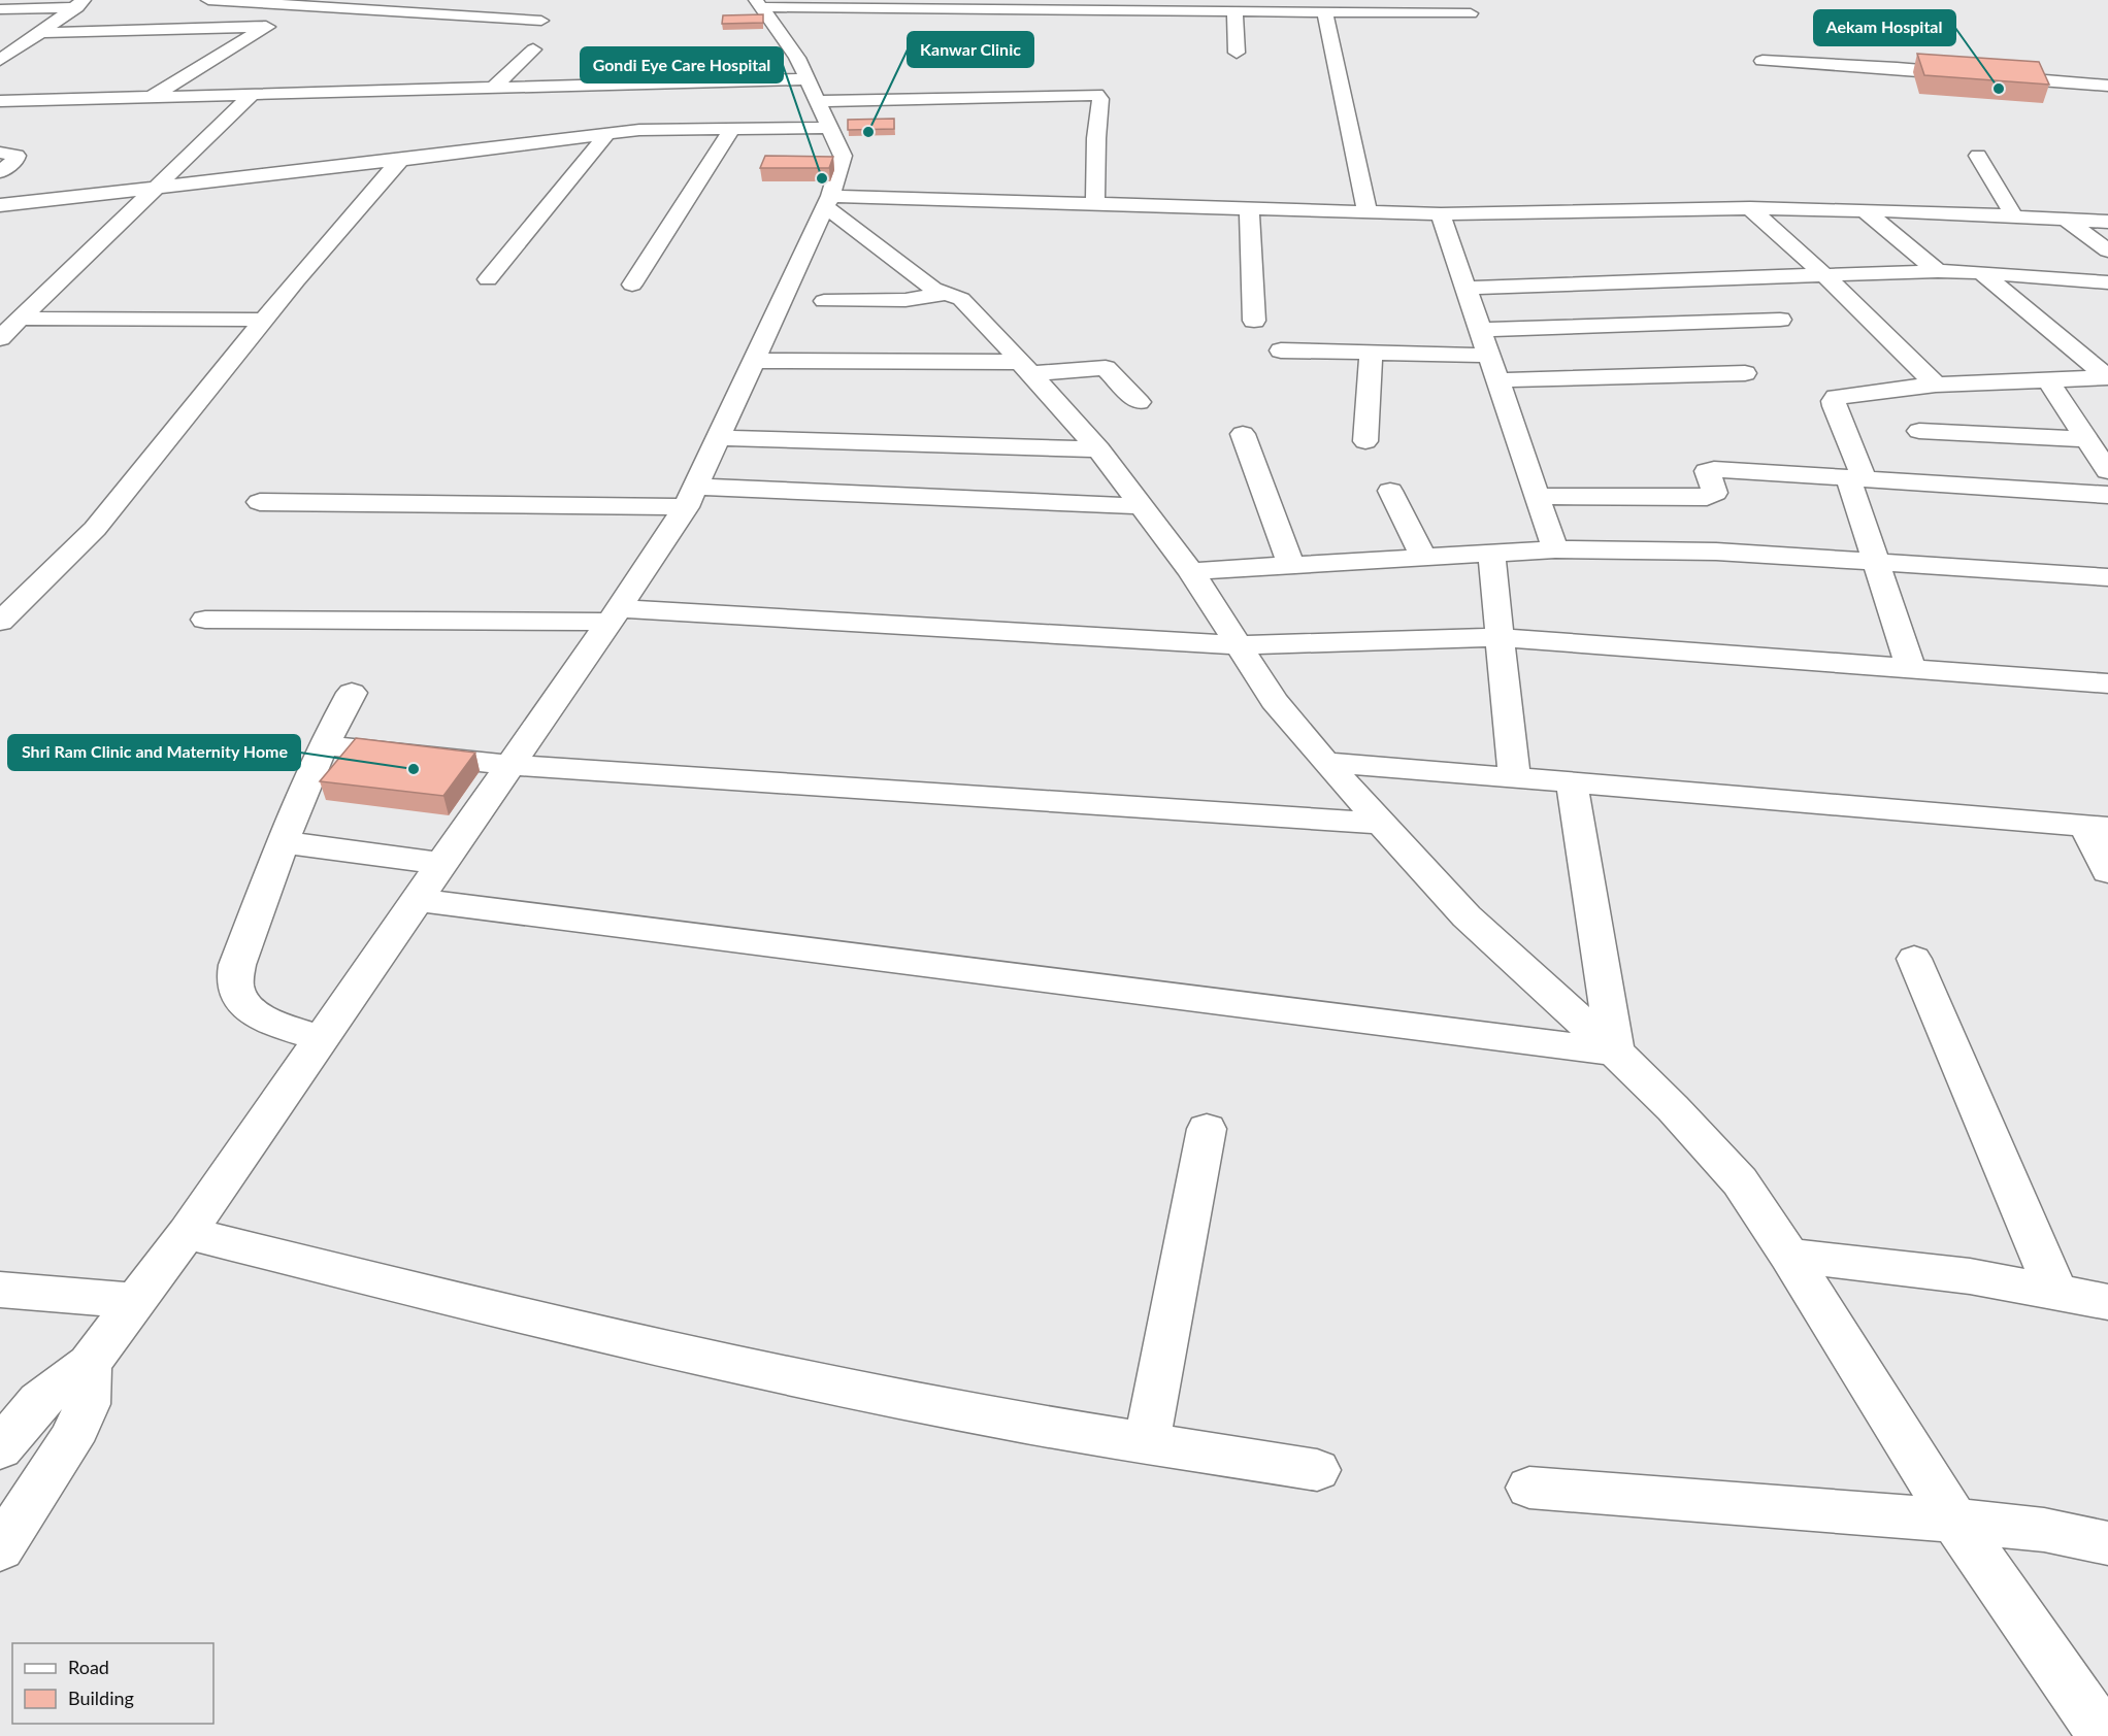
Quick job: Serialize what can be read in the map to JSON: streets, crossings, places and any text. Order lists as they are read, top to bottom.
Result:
{
  "places": [
    "Aekam Hospital",
    "Kanwar Clinic",
    "Gondi Eye Care Hospital",
    "Shri Ram Clinic and Maternity Home"
  ],
  "legend": ["Road", "Building"]
}
